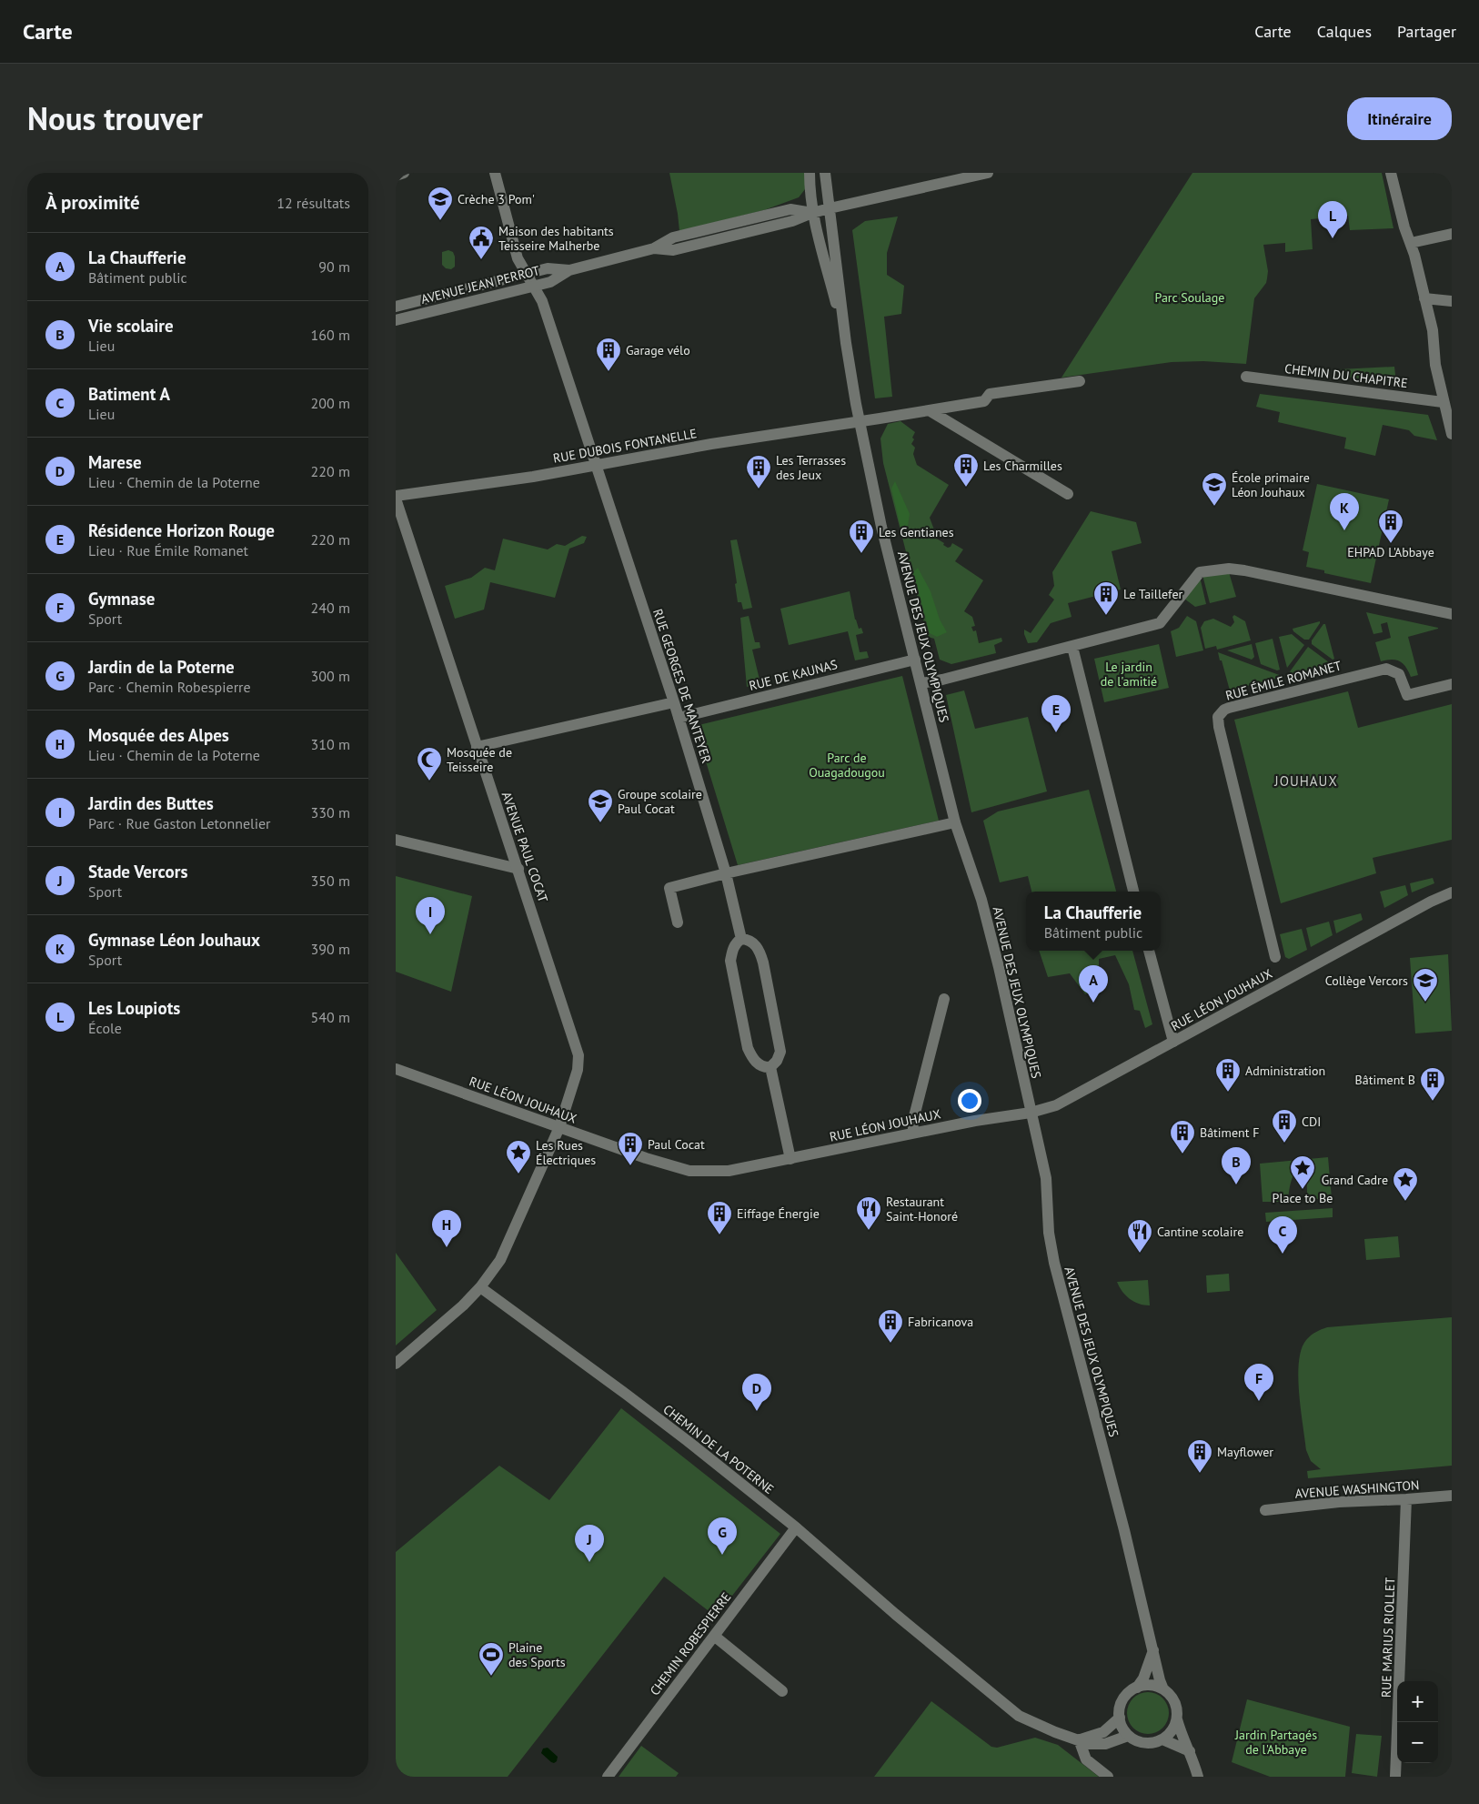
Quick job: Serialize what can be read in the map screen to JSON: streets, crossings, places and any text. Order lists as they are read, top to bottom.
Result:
{
  "streets": {
    "street": [
      "AVENUE JEAN PERROT",
      "CHEMIN DU CHAPITRE",
      "RUE DUBOIS FONTANELLE",
      "AVENUE DES JEUX OLYMPIQUES",
      "RUE DE KAUNAS",
      "RUE ÉMILE ROMANET",
      "RUE GEORGES DE MANTEYER",
      "AVENUE PAUL COCAT",
      "RUE LÉON JOUHAUX",
      "CHEMIN DE LA POTERNE",
      "AVENUE WASHINGTON",
      "RUE MARIUS RIOLLET",
      "CHEMIN ROBESPIERRE"
    ]
  },
  "crossings": [
    ["AVENUE JEAN PERROT", "AVENUE DES JEUX OLYMPIQUES"],
    ["AVENUE JEAN PERROT", "RUE GEORGES DE MANTEYER"],
    ["RUE DUBOIS FONTANELLE", "AVENUE DES JEUX OLYMPIQUES"],
    ["RUE DUBOIS FONTANELLE", "RUE GEORGES DE MANTEYER"],
    ["RUE DUBOIS FONTANELLE", "AVENUE PAUL COCAT"],
    ["AVENUE DES JEUX OLYMPIQUES", "RUE DE KAUNAS"],
    ["AVENUE DES JEUX OLYMPIQUES", "RUE LÉON JOUHAUX"],
    ["AVENUE DES JEUX OLYMPIQUES", "CHEMIN DE LA POTERNE"],
    ["RUE DE KAUNAS", "RUE GEORGES DE MANTEYER"],
    ["AVENUE PAUL COCAT", "RUE LÉON JOUHAUX"],
    ["CHEMIN DE LA POTERNE", "CHEMIN ROBESPIERRE"],
    ["AVENUE WASHINGTON", "RUE MARIUS RIOLLET"]
  ],
  "districts": ["JOUHAUX"],
  "parks": [
    "Parc Soulage",
    "Le jardin de l'amitié",
    "Parc de Ouagadougou",
    "Jardin Partagés de l'Abbaye"
  ],
  "places": {
    "school or university": [
      "Crèche 3 Pom'",
      "École primaire Léon Jouhaux",
      "Groupe scolaire Paul Cocat",
      "Collège Vercors"
    ],
    "public building": ["Maison des habitants Teisseire Malherbe"],
    "building": [
      "Garage vélo",
      "Les Charmilles",
      "Les Terrasses des Jeux",
      "EHPAD L'Abbaye",
      "Les Gentianes",
      "Le Taillefer",
      "Administration",
      "Bâtiment B",
      "CDI",
      "Bâtiment F",
      "Paul Cocat",
      "Eiffage Énergie",
      "Fabricanova",
      "Mayflower"
    ],
    "mosque": ["Mosquée de Teisseire"],
    "place": ["Les Rues Électriques", "Place to Be", "Grand Cadre"],
    "restaurant": ["Restaurant Saint-Honoré", "Cantine scolaire"],
    "sports": ["Plaine des Sports"]
  },
  "page": {
    "header": "Carte",
    "nav": ["Carte", "Calques", "Partager"],
    "title": "Nous trouver",
    "buttons": "Itinéraire",
    "heading": ["À proximité", "12 résultats"],
    "pins": [
      "L",
      "K",
      "E",
      "I",
      "A",
      "B",
      "H",
      "C",
      "F",
      "D",
      "G",
      "J"
    ],
    "list": [
      {
        "mark": "A",
        "name": "La Chaufferie",
        "note": "Bâtiment public",
        "value": "90 m"
      },
      {
        "mark": "B",
        "name": "Vie scolaire",
        "note": "Lieu",
        "value": "160 m"
      },
      {
        "mark": "C",
        "name": "Batiment A",
        "note": "Lieu",
        "value": "200 m"
      },
      {
        "mark": "D",
        "name": "Marese",
        "note": "Lieu · Chemin de la Poterne",
        "value": "220 m"
      },
      {
        "mark": "E",
        "name": "Résidence Horizon Rouge",
        "note": "Lieu · Rue Émile Romanet",
        "value": "220 m"
      },
      {
        "mark": "F",
        "name": "Gymnase",
        "note": "Sport",
        "value": "240 m"
      },
      {
        "mark": "G",
        "name": "Jardin de la Poterne",
        "note": "Parc · Chemin Robespierre",
        "value": "300 m"
      },
      {
        "mark": "H",
        "name": "Mosquée des Alpes",
        "note": "Lieu · Chemin de la Poterne",
        "value": "310 m"
      },
      {
        "mark": "I",
        "name": "Jardin des Buttes",
        "note": "Parc · Rue Gaston Letonnelier",
        "value": "330 m"
      },
      {
        "mark": "J",
        "name": "Stade Vercors",
        "note": "Sport",
        "value": "350 m"
      },
      {
        "mark": "K",
        "name": "Gymnase Léon Jouhaux",
        "note": "Sport",
        "value": "390 m"
      },
      {
        "mark": "L",
        "name": "Les Loupiots",
        "note": "École",
        "value": "540 m"
      }
    ],
    "popup": ["La Chaufferie", "Bâtiment public"],
    "map_buttons": ["+", "−"]
  }
}
